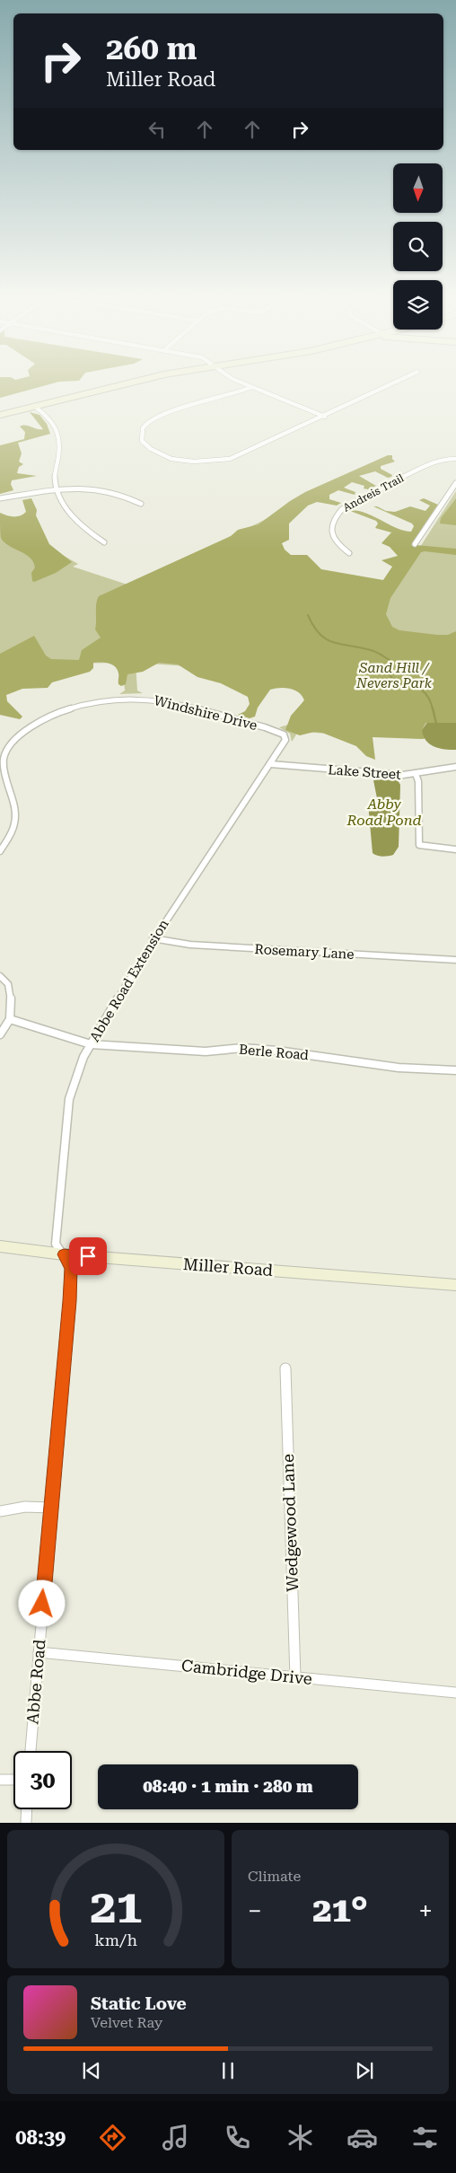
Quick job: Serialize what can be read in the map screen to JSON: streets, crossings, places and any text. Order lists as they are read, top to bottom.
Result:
{
  "streets": {
    "main road": ["Miller Road"],
    "street": [
      "Andreis Trail",
      "Windshire Drive",
      "Lake Street",
      "Rosemary Lane",
      "Abbe Road Extension",
      "Berle Road",
      "Wedgewood Lane",
      "Cambridge Drive",
      "Abbe Road"
    ]
  },
  "crossings": [
    ["Windshire Drive", "Abbe Road Extension"],
    ["Lake Street", "Abbe Road Extension"],
    ["Rosemary Lane", "Abbe Road Extension"],
    ["Abbe Road Extension", "Berle Road"],
    ["Abbe Road Extension", "Miller Road"],
    ["Abbe Road Extension", "Abbe Road"],
    ["Miller Road", "Abbe Road"],
    ["Wedgewood Lane", "Cambridge Drive"],
    ["Cambridge Drive", "Abbe Road"]
  ],
  "water": ["Abby Road Pond"],
  "parks": ["Sand Hill / Nevers Park"],
  "north": "bottom",
  "page": {
    "turn": ["260 m", "Miller Road"],
    "limit": "30",
    "trip": "08:40 · 1 min · 280 m",
    "tile": "Climate",
    "heat": ["−", "21°", "+"],
    "song": ["Static Love", "Velvet Ray"],
    "tabs": "08:39",
    "gauge": ["21", "km/h"]
  }
}
